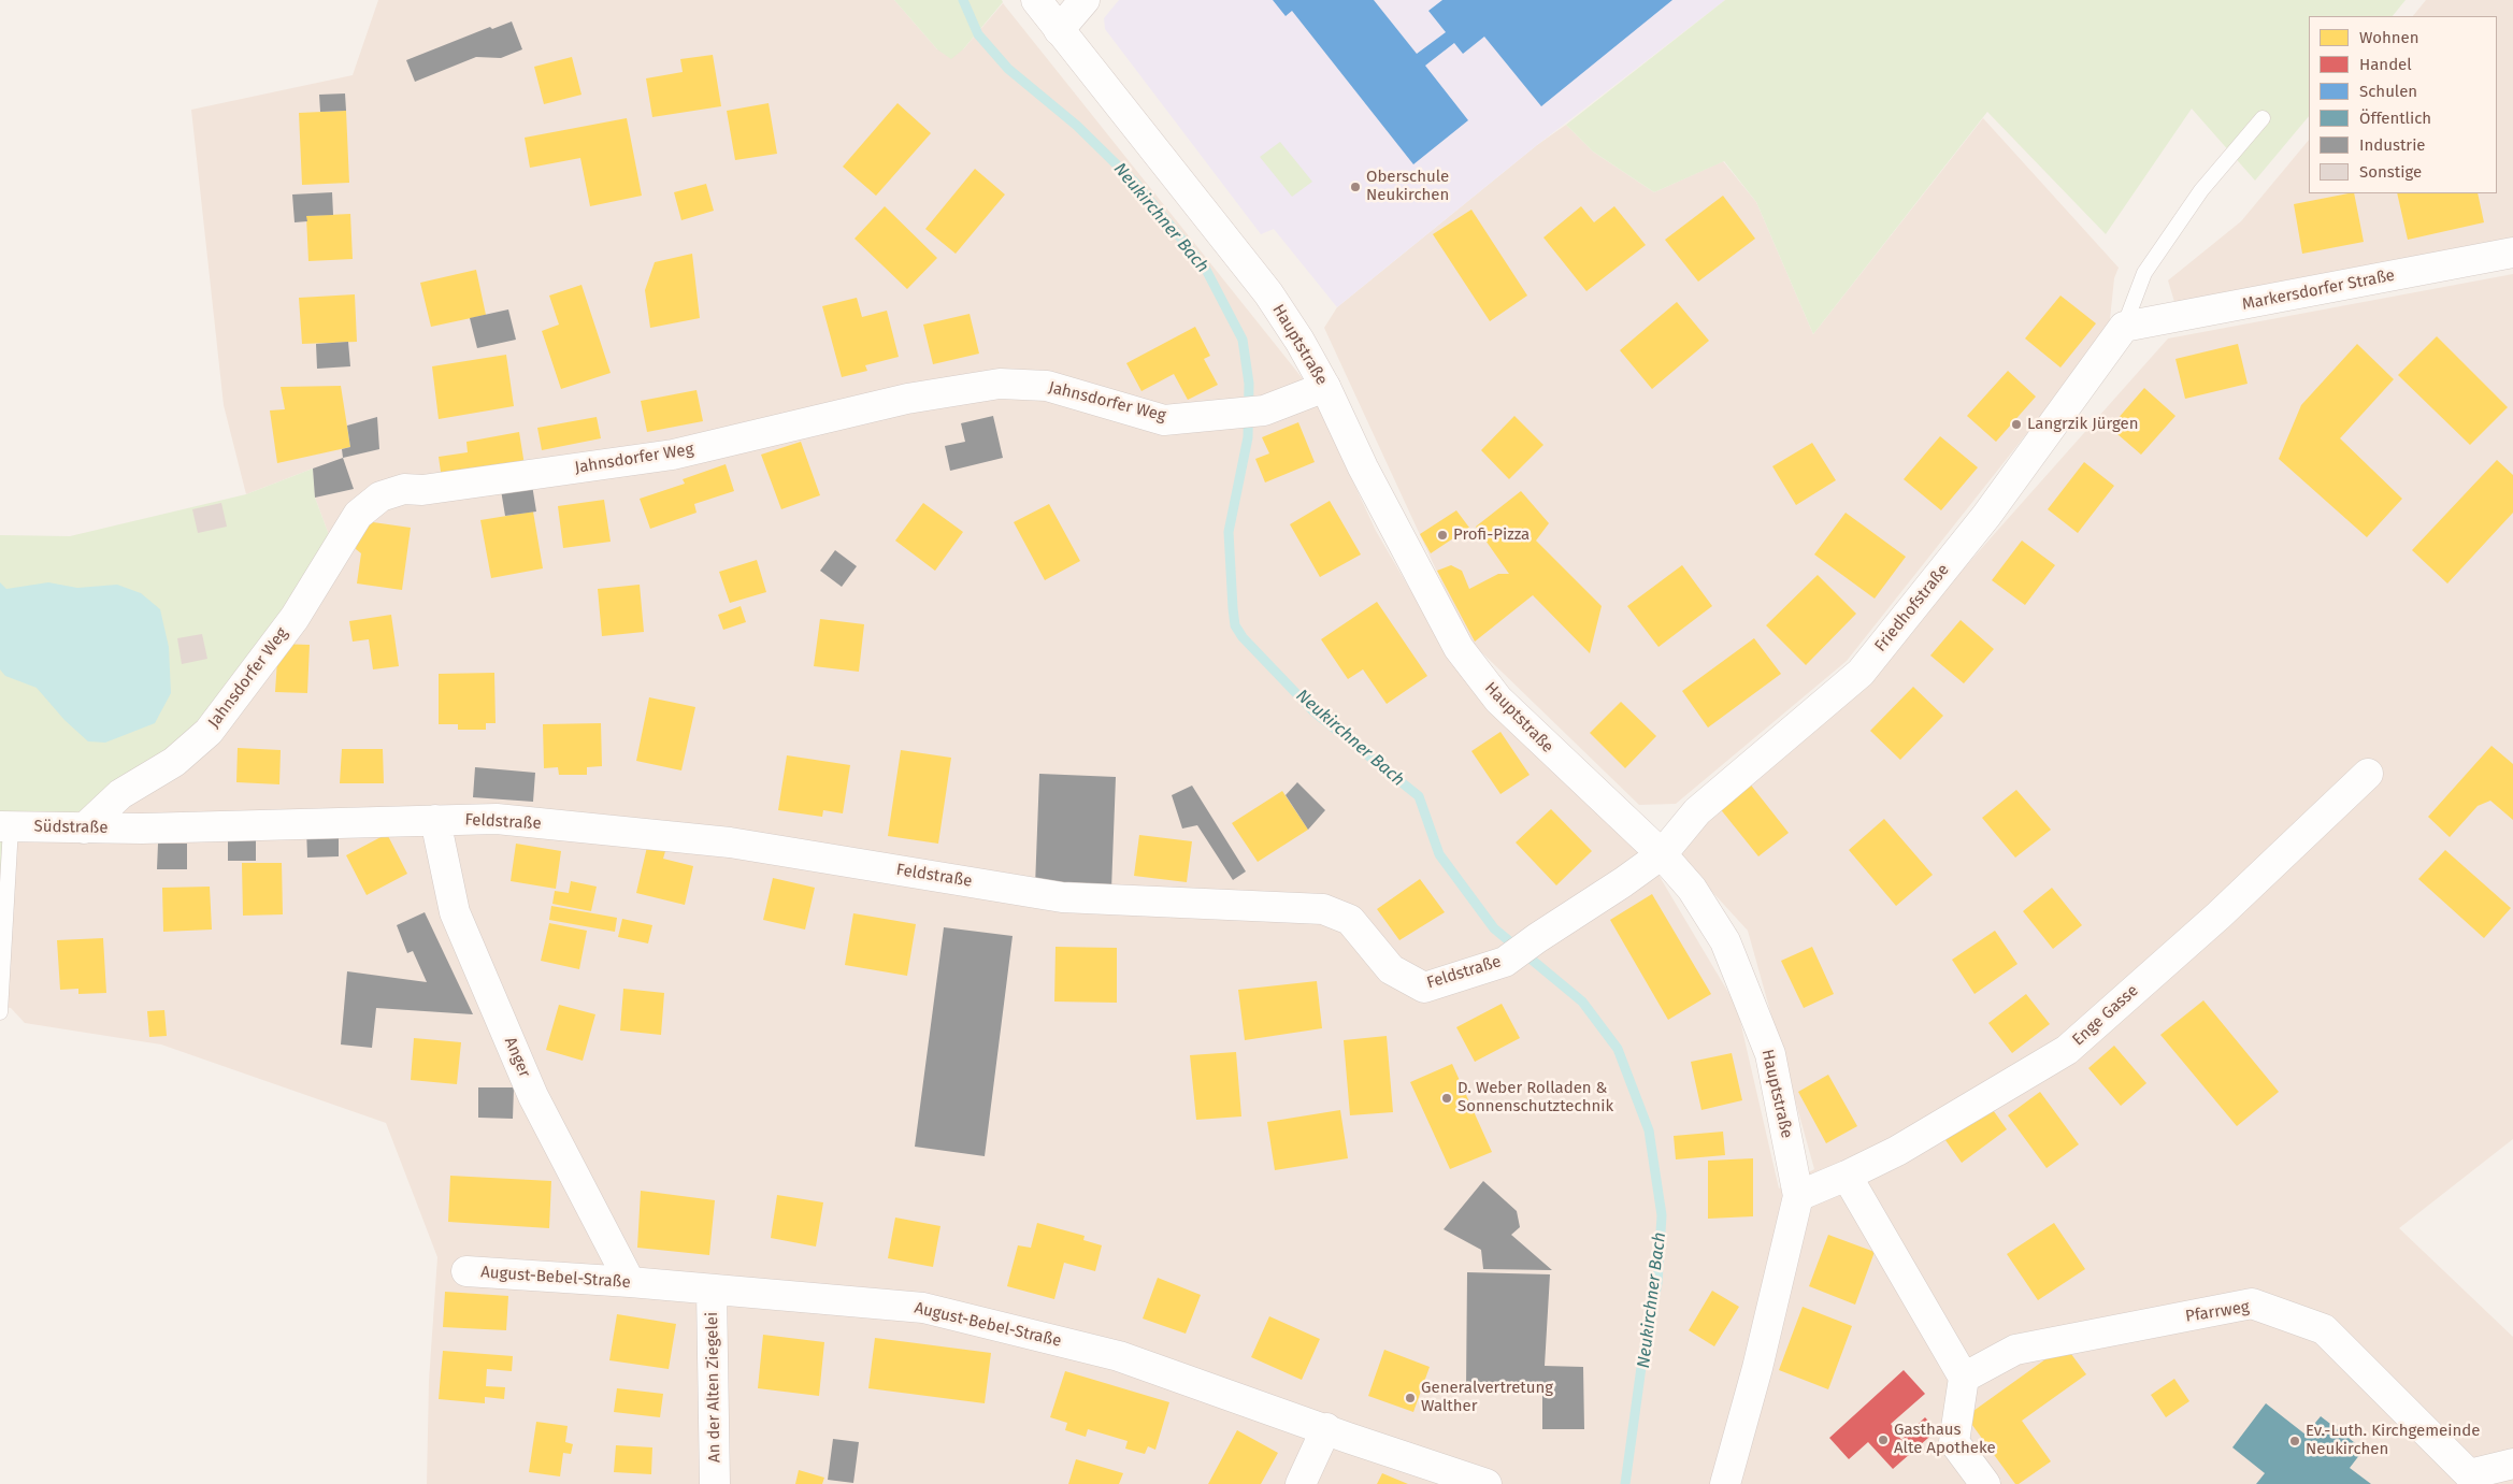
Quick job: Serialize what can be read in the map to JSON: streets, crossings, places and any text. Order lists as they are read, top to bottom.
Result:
{
  "streets": {
    "street": [
      "Markersdorfer Straße",
      "Hauptstraße",
      "Jahnsdorfer Weg",
      "Friedhofstraße",
      "Feldstraße",
      "Südstraße",
      "Enge Gasse",
      "Anger",
      "August-Bebel-Straße",
      "Pfarrweg",
      "An der Alten Ziegelei"
    ]
  },
  "crossings": [
    ["Markersdorfer Straße", "Friedhofstraße"],
    ["Hauptstraße", "Jahnsdorfer Weg"],
    ["Hauptstraße", "Friedhofstraße"],
    ["Hauptstraße", "Feldstraße"],
    ["Hauptstraße", "Enge Gasse"],
    ["Jahnsdorfer Weg", "Südstraße"],
    ["Friedhofstraße", "Feldstraße"],
    ["Feldstraße", "Südstraße"],
    ["Feldstraße", "Anger"],
    ["Anger", "August-Bebel-Straße"],
    ["August-Bebel-Straße", "An der Alten Ziegelei"]
  ],
  "water": ["Neukirchner Bach"],
  "places": [
    "Oberschule Neukirchen",
    "Langrzik Jürgen",
    "Profi-Pizza",
    "D. Weber Rolladen & Sonnenschutztechnik",
    "Generalvertretung Walther",
    "Gasthaus Alte Apotheke",
    "Ev.-Luth. Kirchgemeinde Neukirchen"
  ],
  "legend": [
    "Wohnen",
    "Handel",
    "Schulen",
    "Öffentlich",
    "Industrie",
    "Sonstige"
  ]
}
